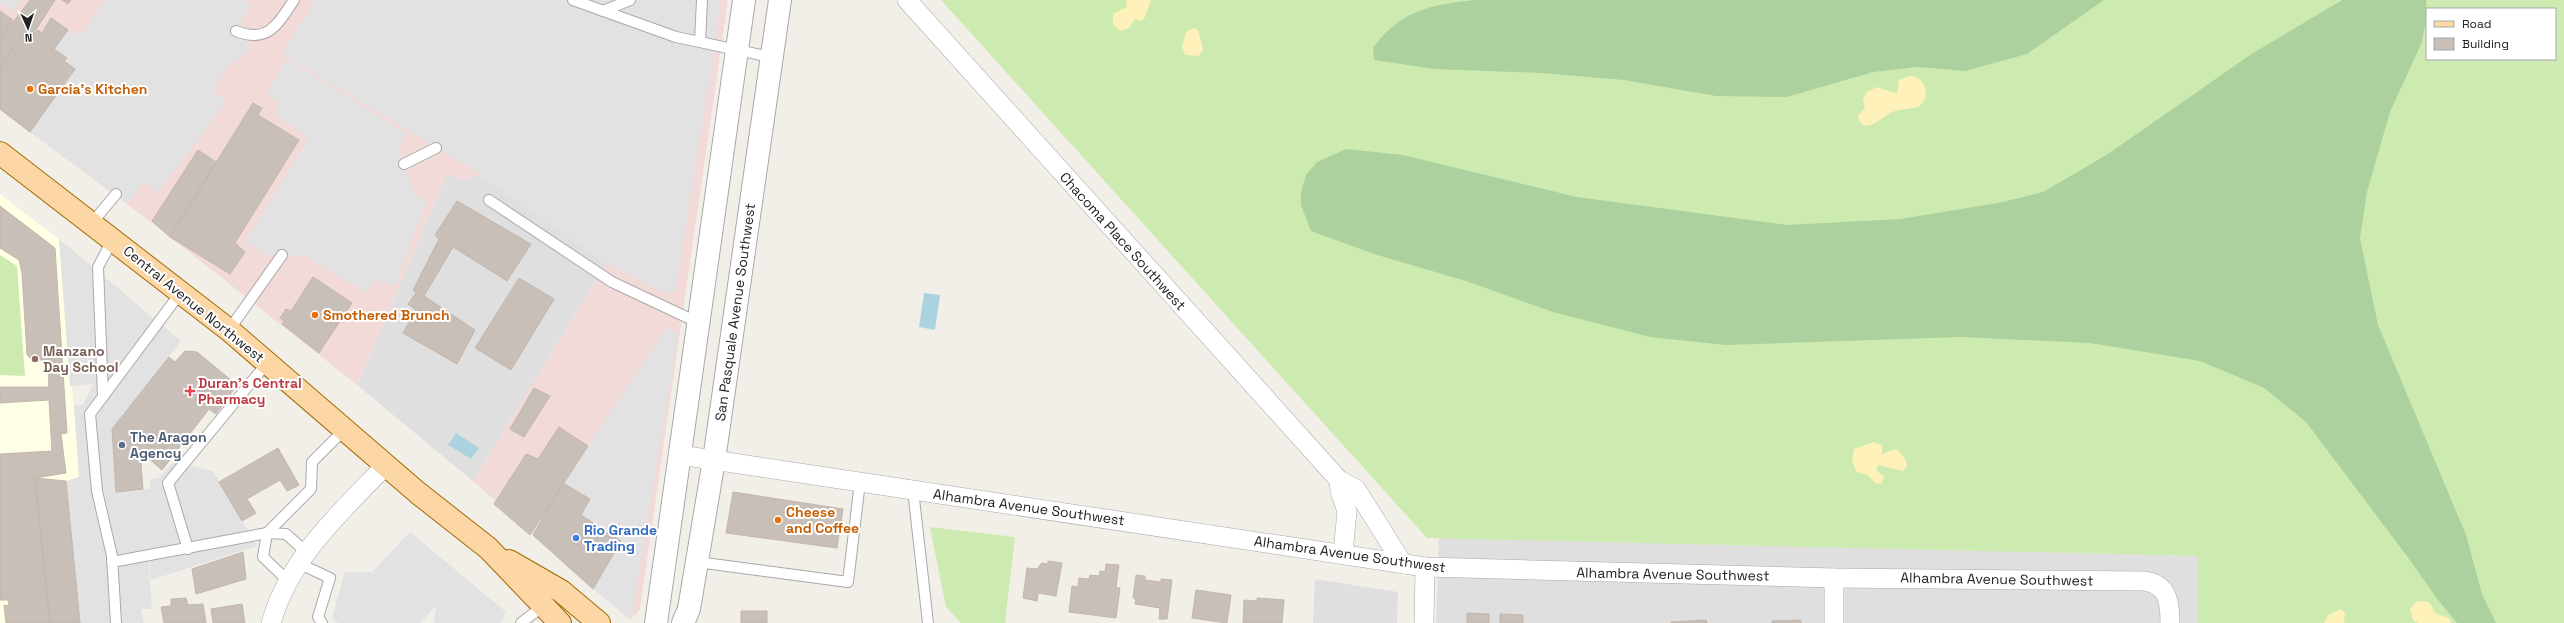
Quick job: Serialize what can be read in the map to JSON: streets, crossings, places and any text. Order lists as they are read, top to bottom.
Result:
{
  "streets": {
    "main road": ["Central Avenue Northwest"],
    "street": ["Chacoma Place Southwest", "San Pasquale Avenue Southwest", "Alhambra Avenue Southwest"]
  },
  "crossings": [
    ["Chacoma Place Southwest", "Alhambra Avenue Southwest"],
    ["San Pasquale Avenue Southwest", "Alhambra Avenue Southwest"]
  ],
  "places": {
    "other": [
      "Garcia's Kitchen",
      "Smothered Brunch",
      "Manzano Day School",
      "The Aragon Agency",
      "Cheese and Coffee",
      "Rio Grande Trading"
    ],
    "health": ["Duran's Central Pharmacy"]
  },
  "legend": ["Road", "Building"],
  "north": "bottom"
}
